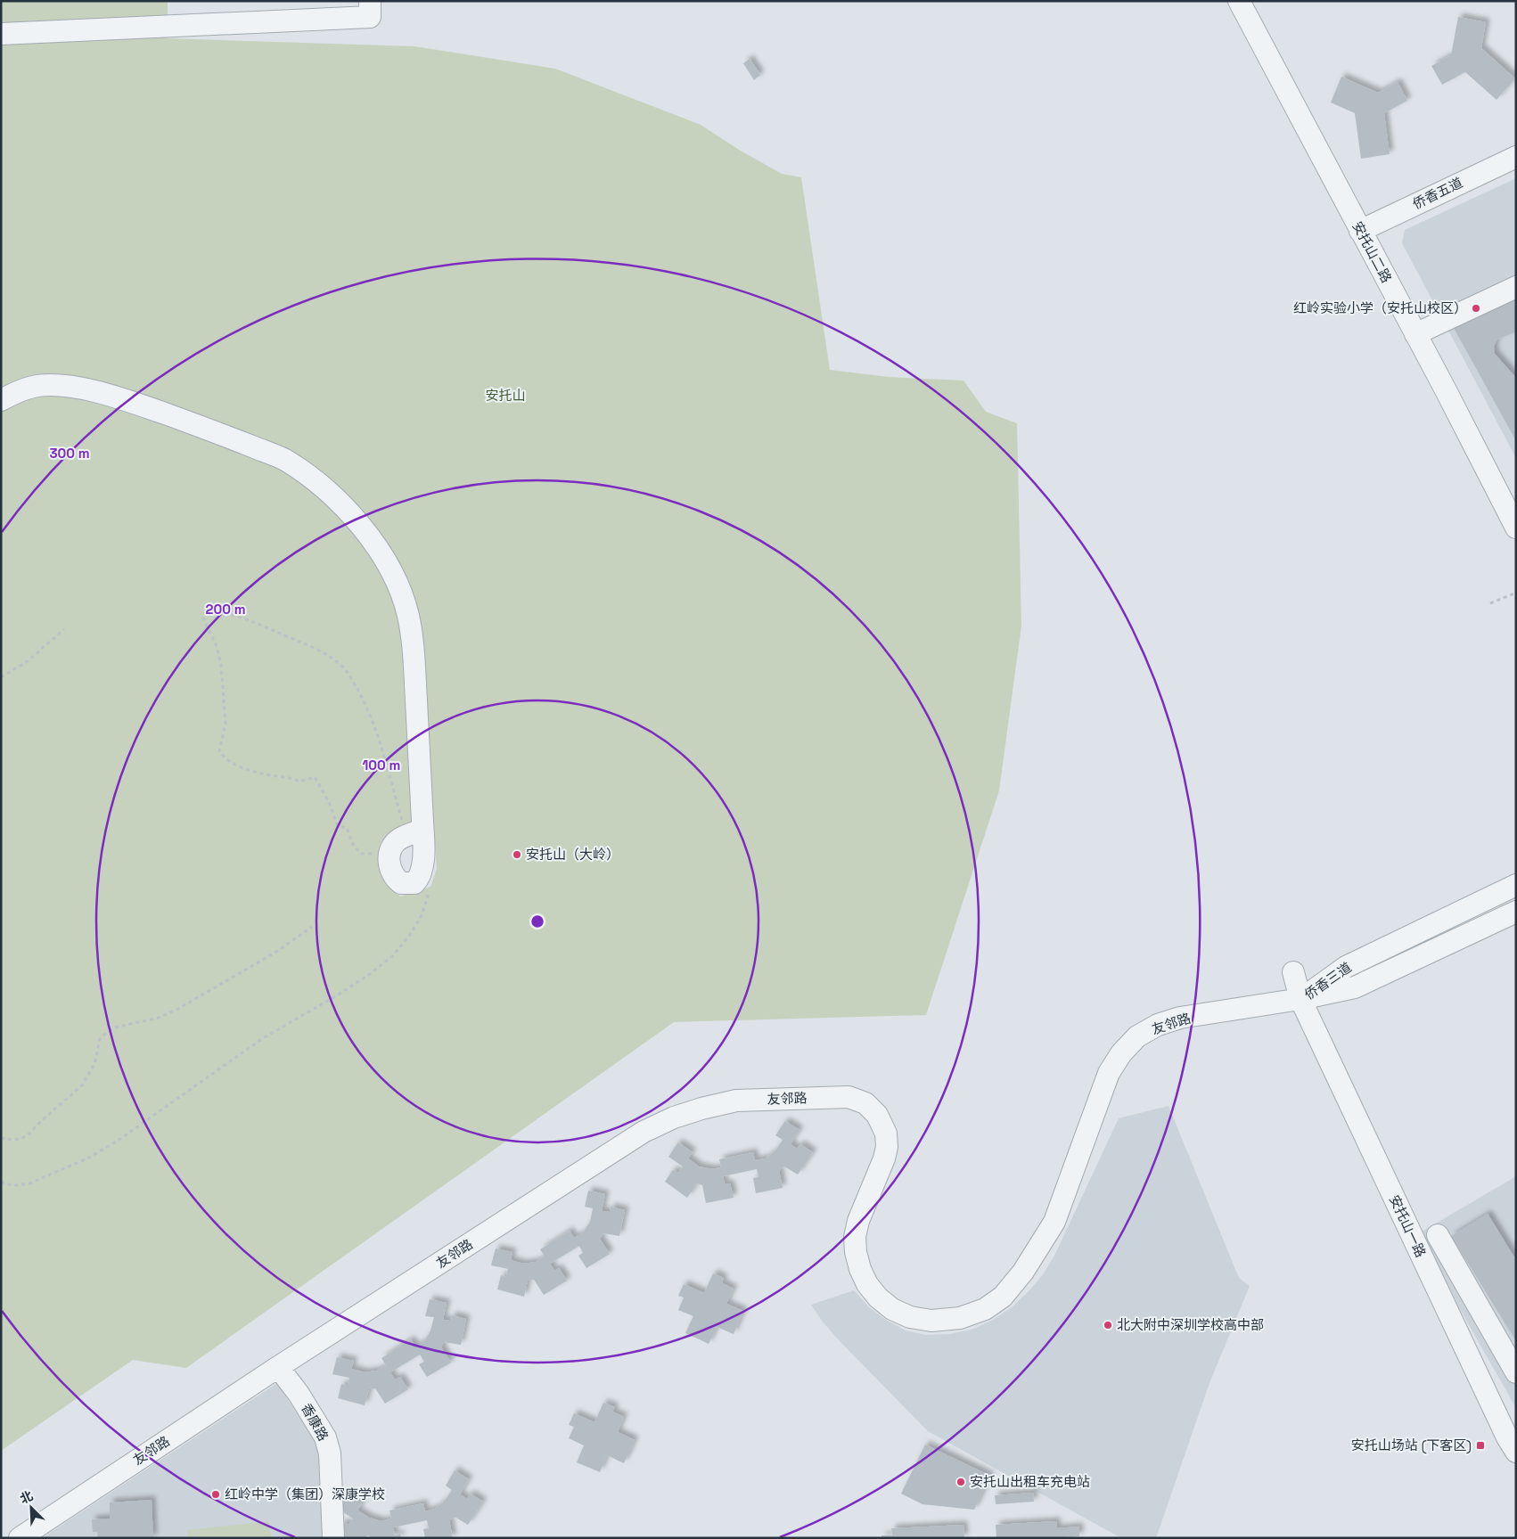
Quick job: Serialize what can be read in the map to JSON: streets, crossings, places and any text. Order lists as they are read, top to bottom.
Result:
{
  "streets": {
    "street": [
      "侨香五道",
      "安托山二路",
      "侨香三道",
      "友邻路",
      "安托山一路",
      "香康路"
    ]
  },
  "crossings": [
    ["侨香五道", "安托山二路"],
    ["侨香三道", "友邻路"],
    ["侨香三道", "安托山一路"],
    ["友邻路", "安托山一路"],
    ["友邻路", "香康路"]
  ],
  "parks": ["安托山"],
  "places": {
    "other": [
      "红岭实验小学（安托山校区）",
      "安托山（大岭）",
      "北大附中深圳学校高中部",
      "安托山出租车充电站",
      "红岭中学（集团）深康学校"
    ],
    "transit": ["安托山场站 (下客区)"]
  },
  "north": "top left",
  "rings": ["300 m", "200 m", "100 m"]
}
